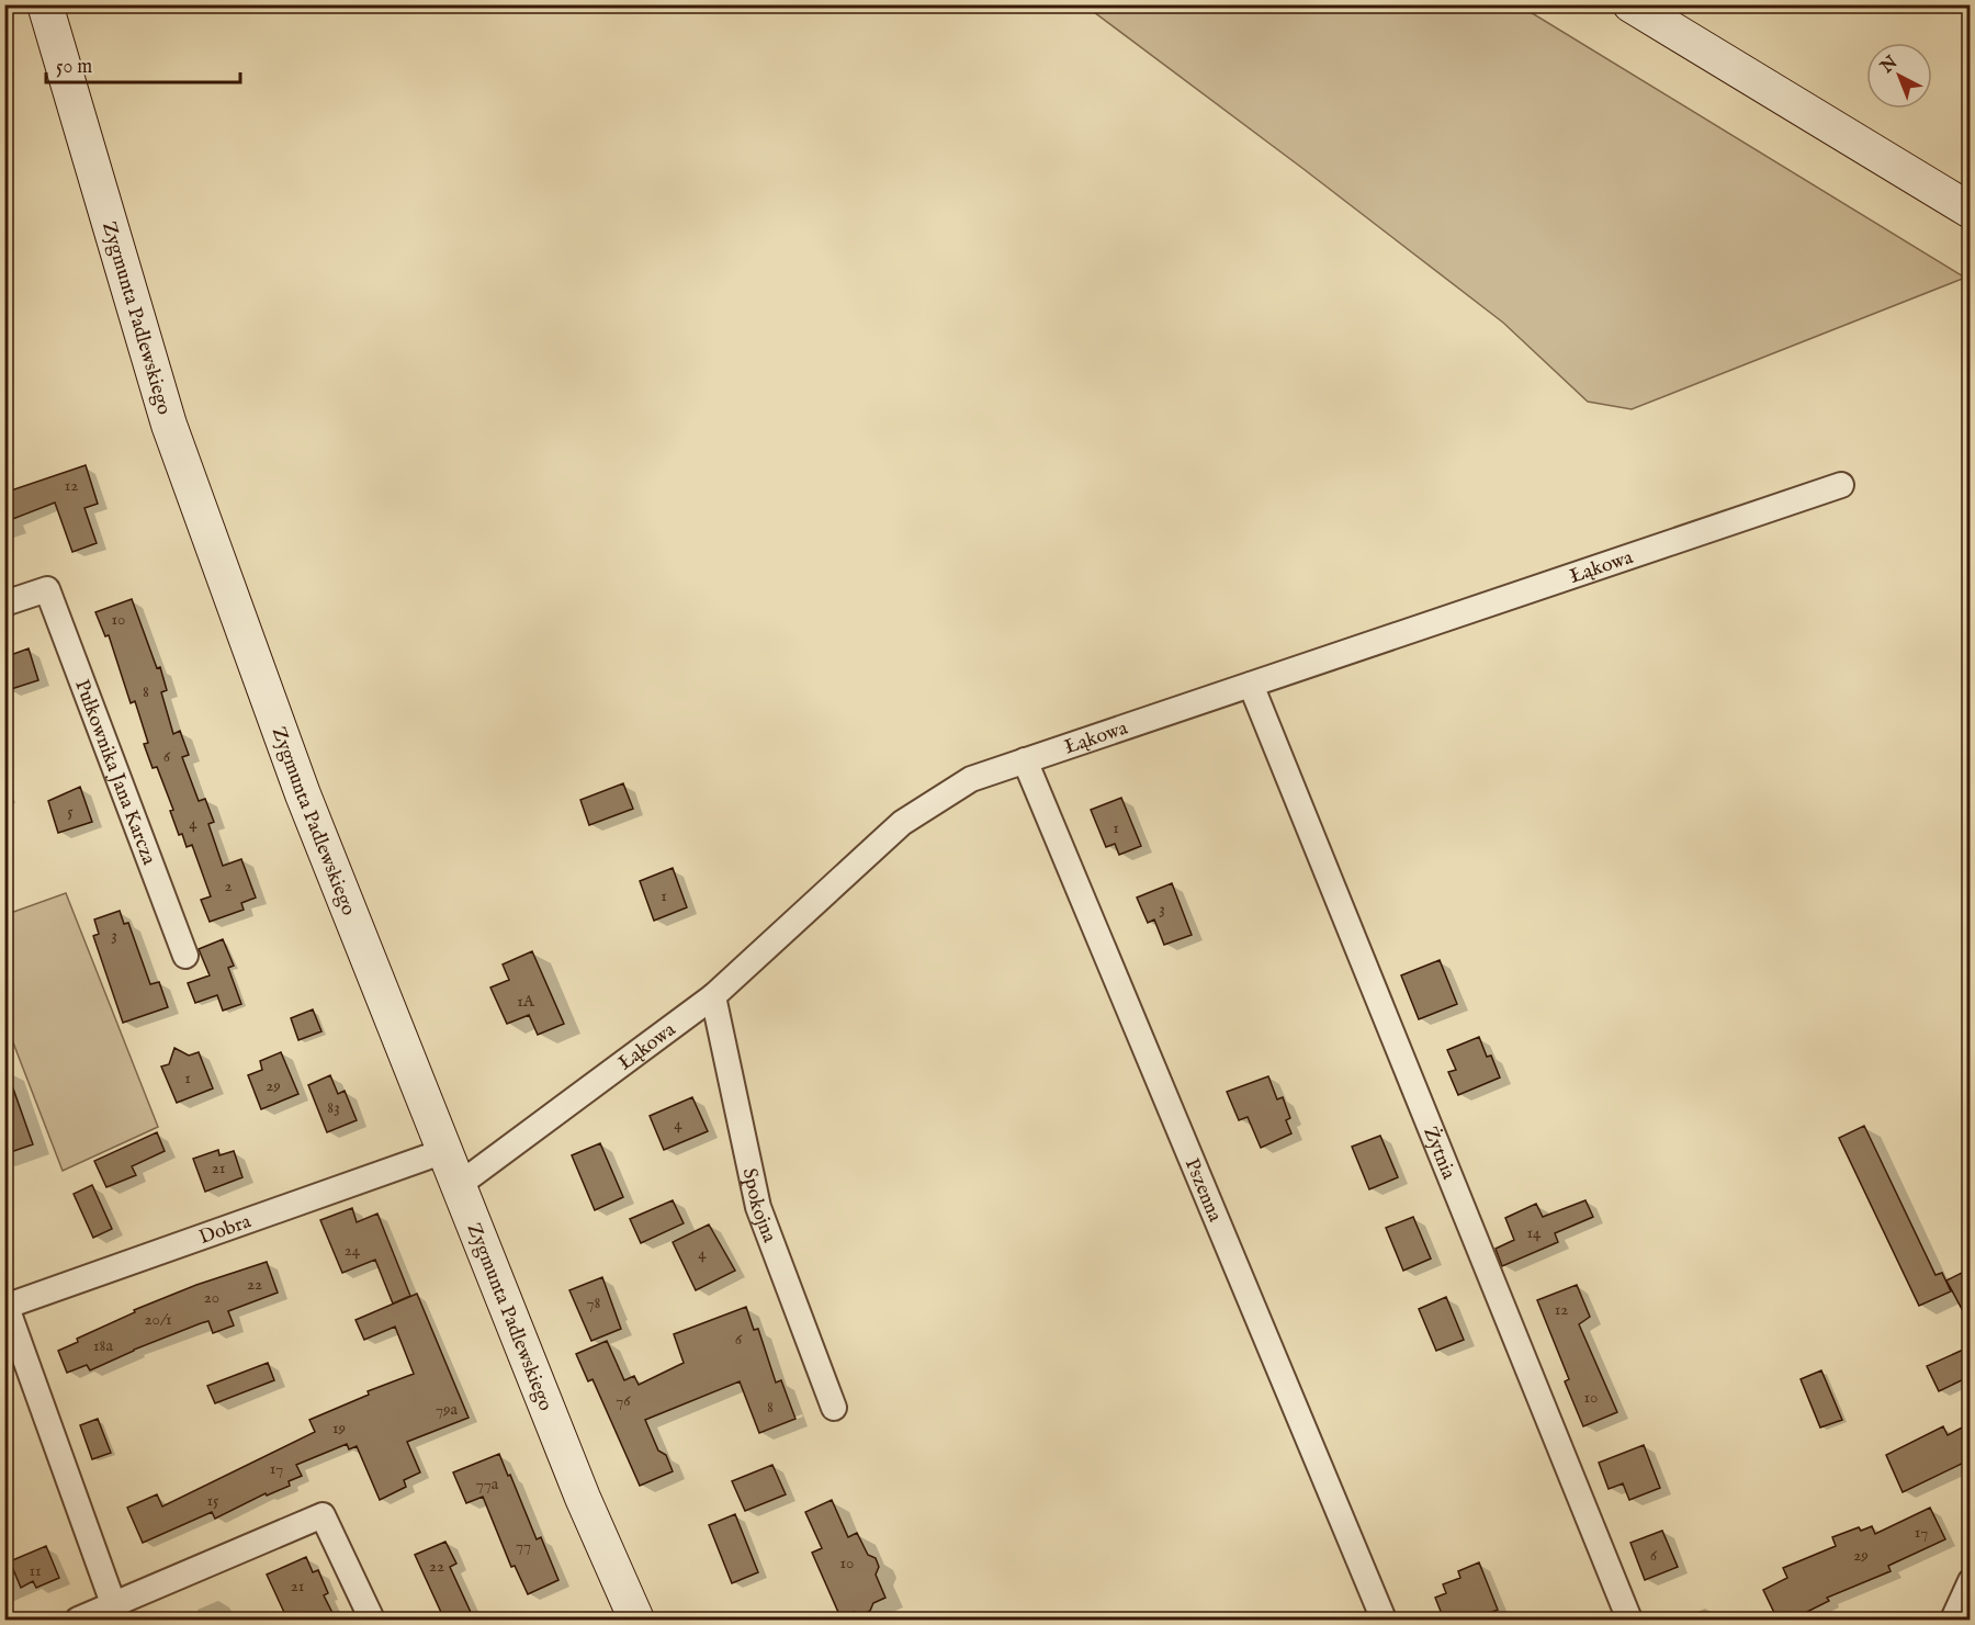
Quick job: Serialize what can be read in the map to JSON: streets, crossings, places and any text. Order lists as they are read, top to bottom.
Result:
{
  "streets": {
    "street": [
      "Zygmunta Padlewskiego",
      "Łąkowa",
      "Pułkownika Jana Karcza",
      "Żytnia",
      "Pszenna",
      "Spokojna",
      "Dobra"
    ]
  },
  "crossings": [
    ["Zygmunta Padlewskiego", "Łąkowa"],
    ["Zygmunta Padlewskiego", "Dobra"],
    ["Łąkowa", "Żytnia"],
    ["Łąkowa", "Pszenna"],
    ["Łąkowa", "Spokojna"]
  ],
  "house_numbers": [
    "12",
    "10",
    "8",
    "6",
    "5",
    "4",
    "1",
    "2",
    "1",
    "3",
    "3",
    "1A",
    "1",
    "29",
    "83",
    "4",
    "21",
    "14",
    "24",
    "4",
    "22",
    "20",
    "78",
    "12",
    "20/1",
    "6",
    "18a",
    "10",
    "76",
    "8",
    "79a",
    "19",
    "17",
    "77a",
    "15",
    "17",
    "77",
    "6",
    "29",
    "10",
    "22",
    "11",
    "21"
  ],
  "scale_bar": "50 m",
  "north": "top left"
}
